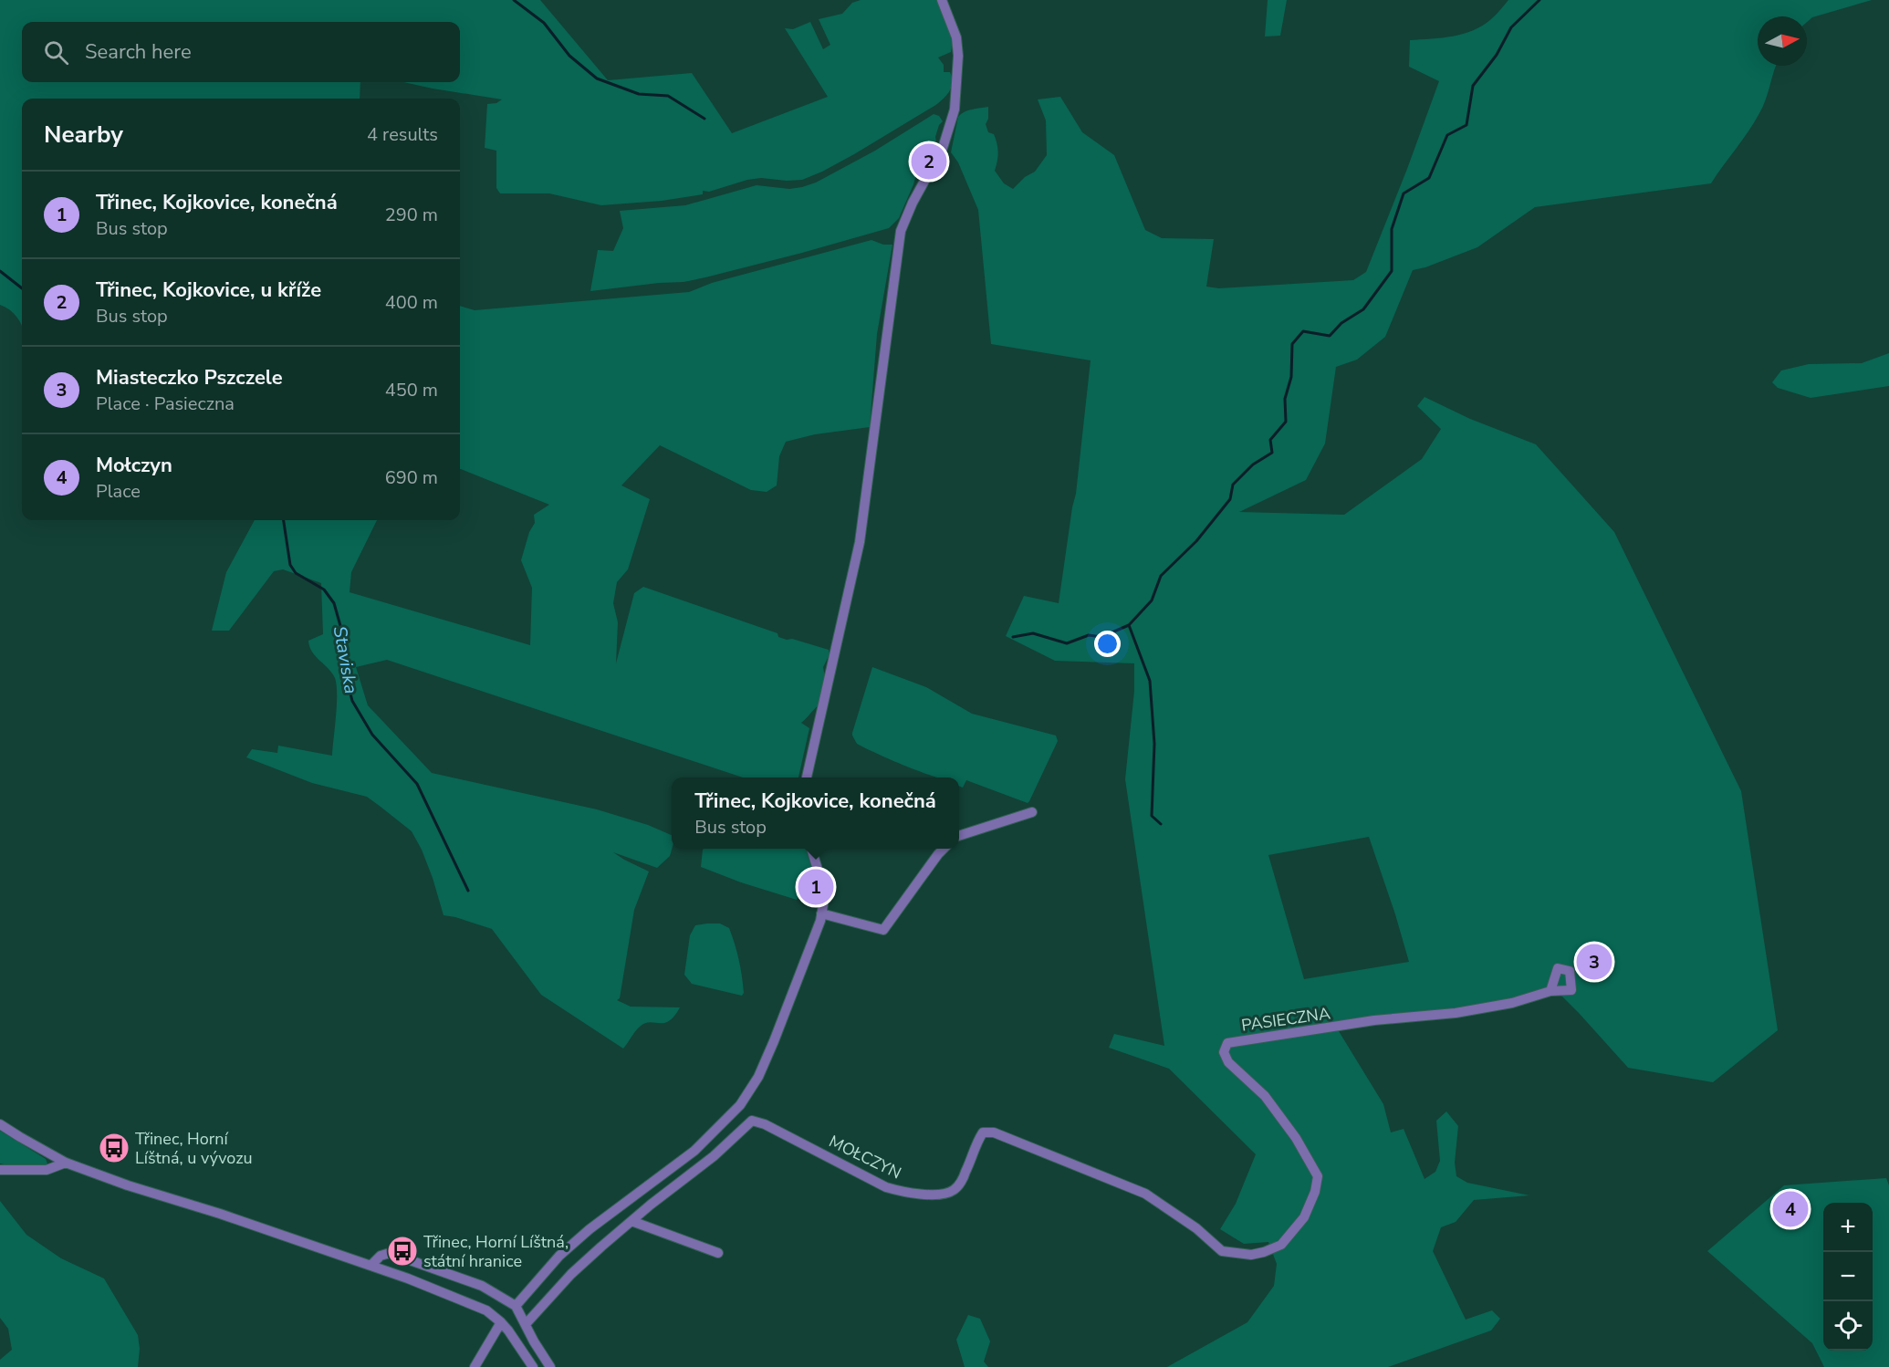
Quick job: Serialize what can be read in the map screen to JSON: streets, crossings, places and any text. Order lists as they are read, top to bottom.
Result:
{
  "streets": {
    "street": ["PASIECZNA", "MOŁCZYN"]
  },
  "crossings": [
    ["PASIECZNA", "MOŁCZYN"]
  ],
  "water": ["Staviska"],
  "places": {
    "bus stop": ["Třinec, Horní Líštná, u vývozu", "Třinec, Horní Líštná, státní hranice"]
  },
  "north": "right",
  "page": {
    "search": "Search here",
    "heading": ["Nearby", "4 results"],
    "pins": [
      "2",
      "1",
      "3",
      "4"
    ],
    "list": [
      {
        "mark": "1",
        "name": "Třinec, Kojkovice, konečná",
        "note": "Bus stop",
        "value": "290 m"
      },
      {
        "mark": "2",
        "name": "Třinec, Kojkovice, u kříže",
        "note": "Bus stop",
        "value": "400 m"
      },
      {
        "mark": "3",
        "name": "Miasteczko Pszczele",
        "note": "Place · Pasieczna",
        "value": "450 m"
      },
      {
        "mark": "4",
        "name": "Mołczyn",
        "note": "Place",
        "value": "690 m"
      }
    ],
    "popup": ["Třinec, Kojkovice, konečná", "Bus stop"],
    "map_buttons": ["+", "−"]
  }
}
